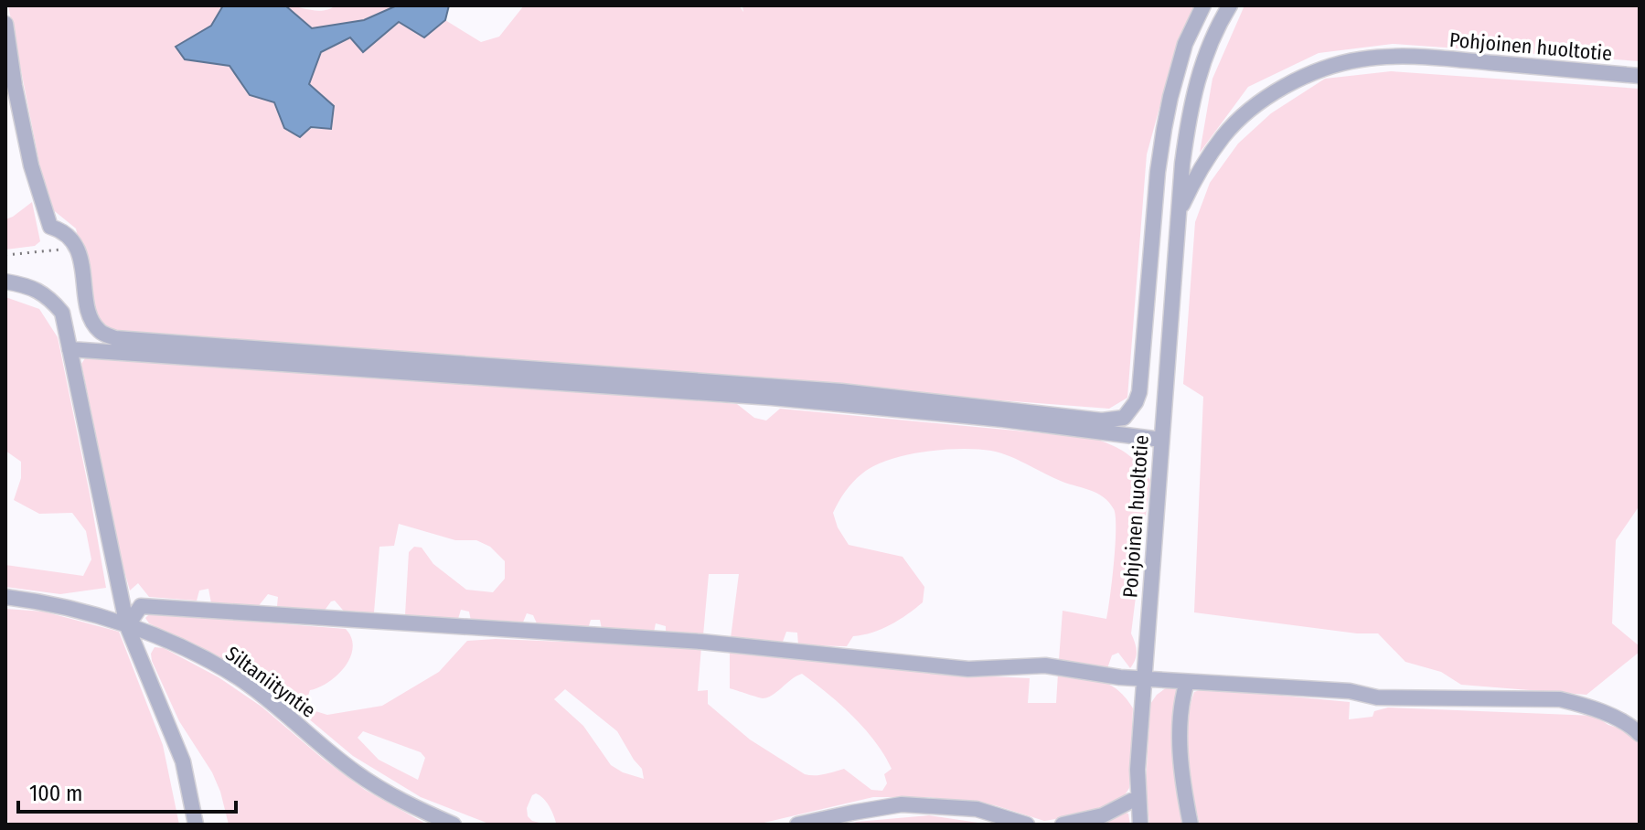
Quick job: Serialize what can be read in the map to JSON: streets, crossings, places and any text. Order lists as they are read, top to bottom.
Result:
{
  "streets": {
    "lane": ["Pohjoinen huoltotie", "Siltaniityntie"]
  },
  "scale_bar": "100 m"
}
